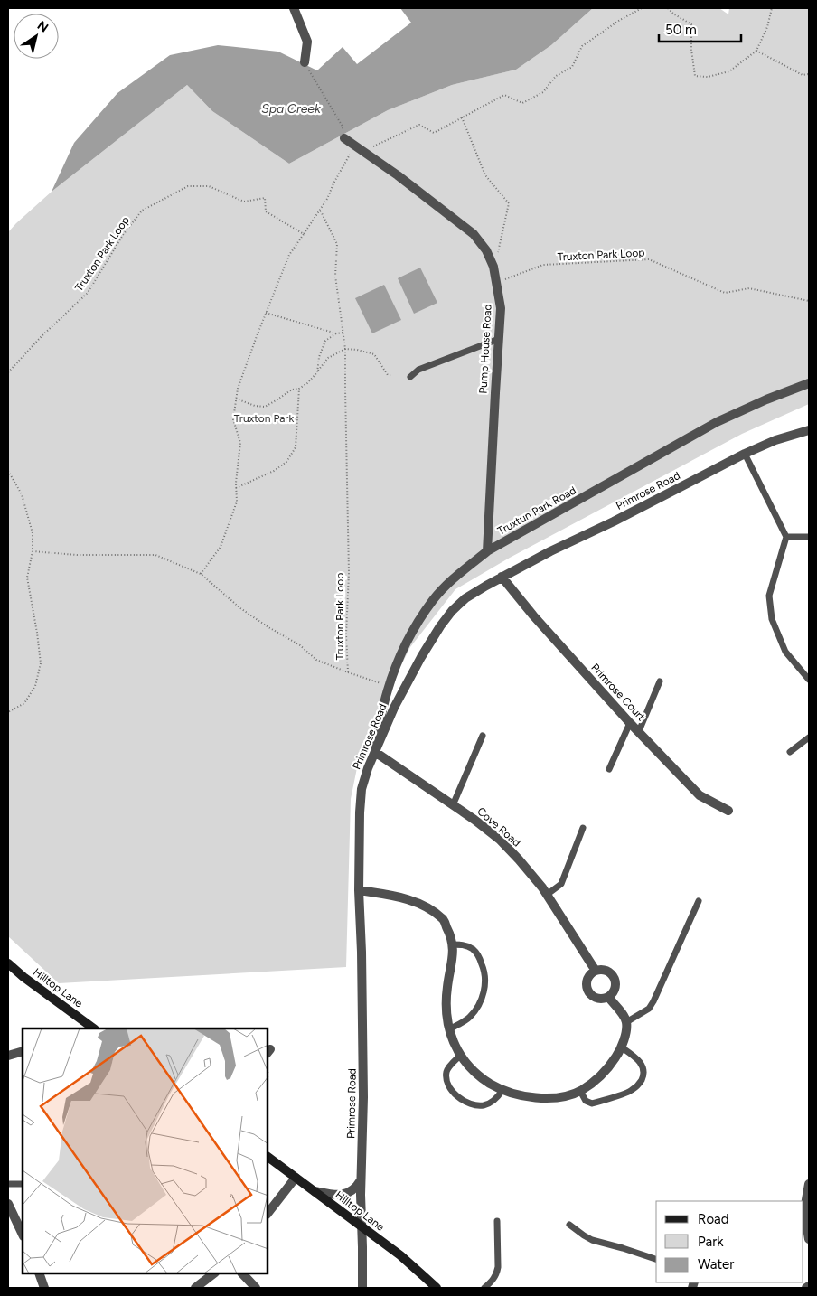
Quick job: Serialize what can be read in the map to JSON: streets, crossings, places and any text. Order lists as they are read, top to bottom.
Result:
{
  "streets": {
    "street": [
      "Pump House Road",
      "Primrose Road",
      "Truxtun Park Road",
      "Primrose Court",
      "Cove Road",
      "Hilltop Lane"
    ],
    "path": ["Truxton Park Loop"]
  },
  "crossings": [
    ["Truxton Park Loop", "Pump House Road"],
    ["Pump House Road", "Truxtun Park Road"],
    ["Primrose Road", "Truxtun Park Road"],
    ["Primrose Road", "Primrose Court"],
    ["Primrose Road", "Cove Road"],
    ["Primrose Road", "Hilltop Lane"],
    ["Truxtun Park Road", "Cove Road"]
  ],
  "water": ["Spa Creek"],
  "parks": ["Truxton Park"],
  "legend": ["Road", "Park", "Water"],
  "scale_bar": "50 m",
  "north": "top right"
}
